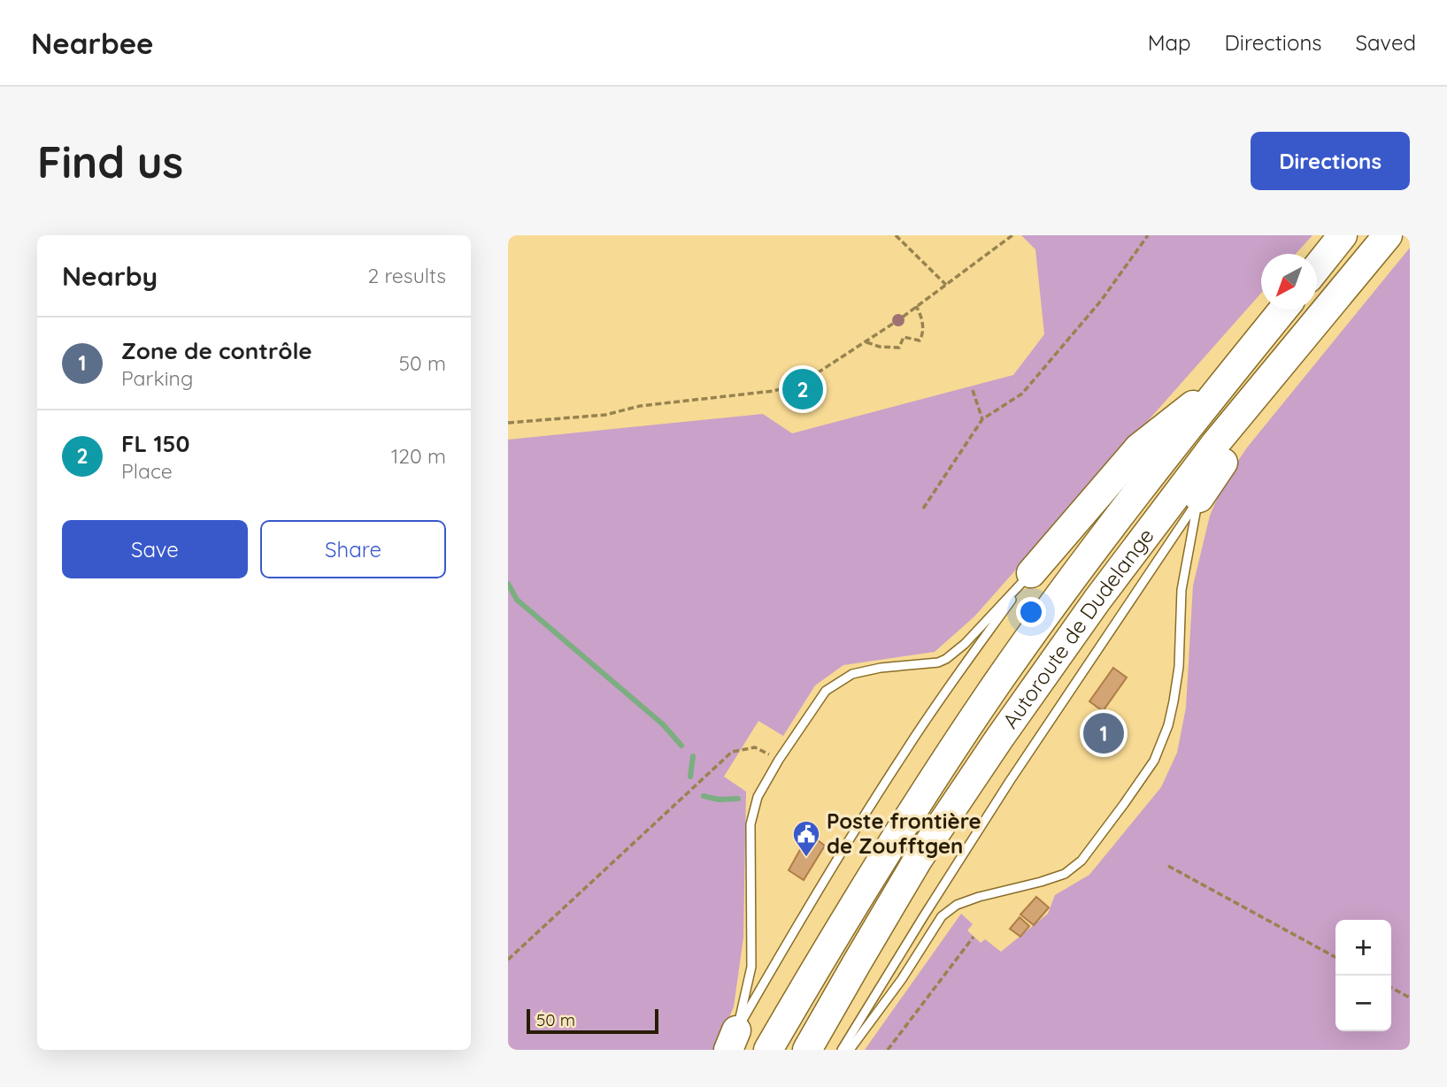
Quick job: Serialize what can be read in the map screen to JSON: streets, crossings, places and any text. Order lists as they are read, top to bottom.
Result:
{
  "streets": {
    "highway": ["Autoroute de Dudelange"]
  },
  "places": {
    "public building": ["Poste frontière de Zoufftgen"]
  },
  "scale_bar": "50 m",
  "north": "bottom left",
  "page": {
    "header": "Nearbee",
    "nav": ["Map", "Directions", "Saved"],
    "buttons": [
      "Directions",
      ["Save", "Share"]
    ],
    "title": "Find us",
    "heading": ["Nearby", "2 results"],
    "list": [
      {
        "mark": "1",
        "name": "Zone de contrôle",
        "note": "Parking",
        "value": "50 m"
      },
      {
        "mark": "2",
        "name": "FL 150",
        "note": "Place",
        "value": "120 m"
      }
    ],
    "pins": ["2", "1"],
    "map_buttons": ["+", "−"],
    "scale": "50 m"
  }
}
